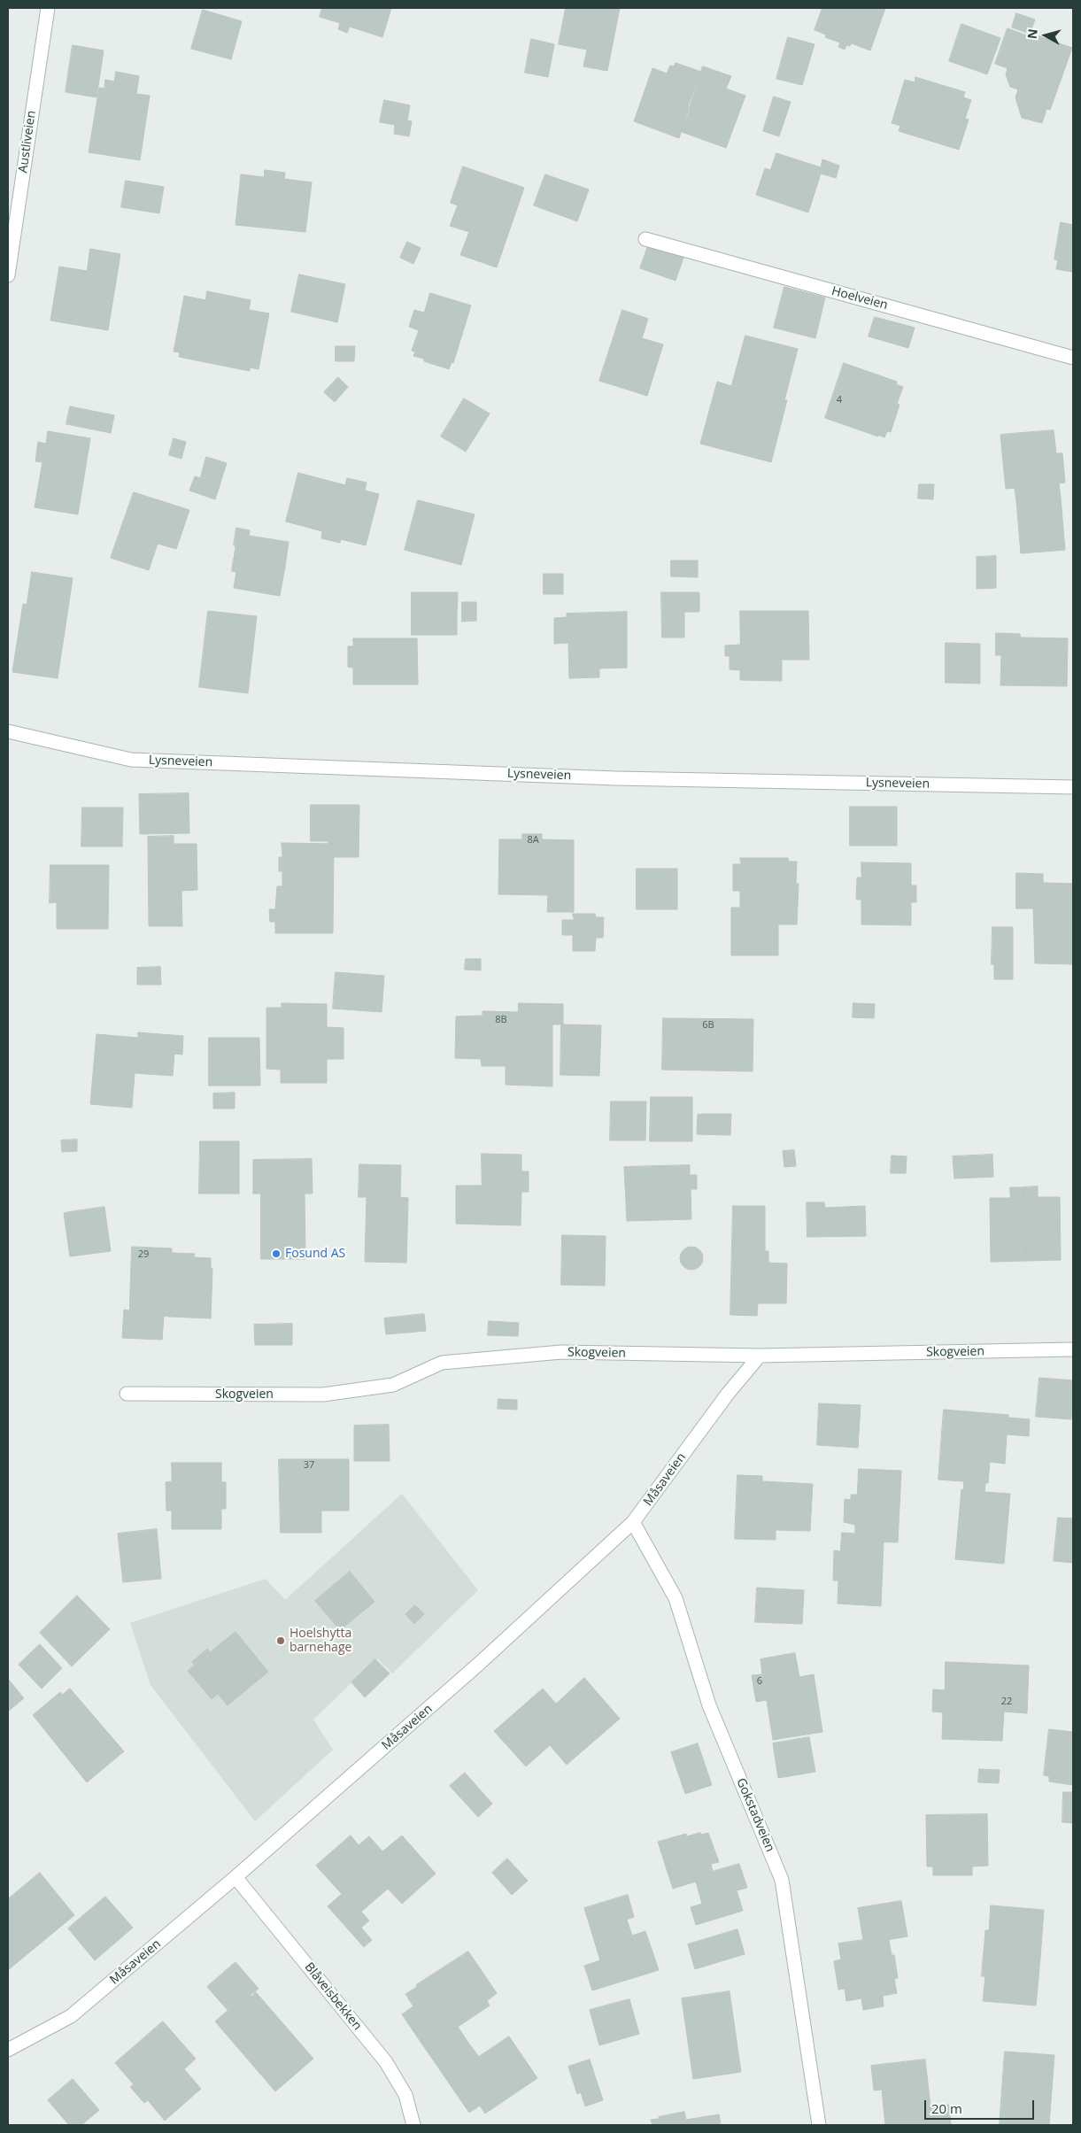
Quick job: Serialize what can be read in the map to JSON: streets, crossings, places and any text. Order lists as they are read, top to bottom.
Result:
{
  "streets": {
    "street": [
      "Austliveien",
      "Hoelveien",
      "Lysneveien",
      "Skogveien",
      "Måsaveien",
      "Gokstadveien",
      "Blåveisbekken"
    ]
  },
  "crossings": [
    ["Skogveien", "Måsaveien"],
    ["Måsaveien", "Gokstadveien"],
    ["Måsaveien", "Blåveisbekken"]
  ],
  "places": ["Fosund AS", "Hoelshytta barnehage"],
  "house_numbers": [
    "4",
    "8A",
    "8B",
    "6B",
    "29",
    "37",
    "6",
    "22"
  ],
  "scale_bar": "20 m",
  "north": "left"
}
